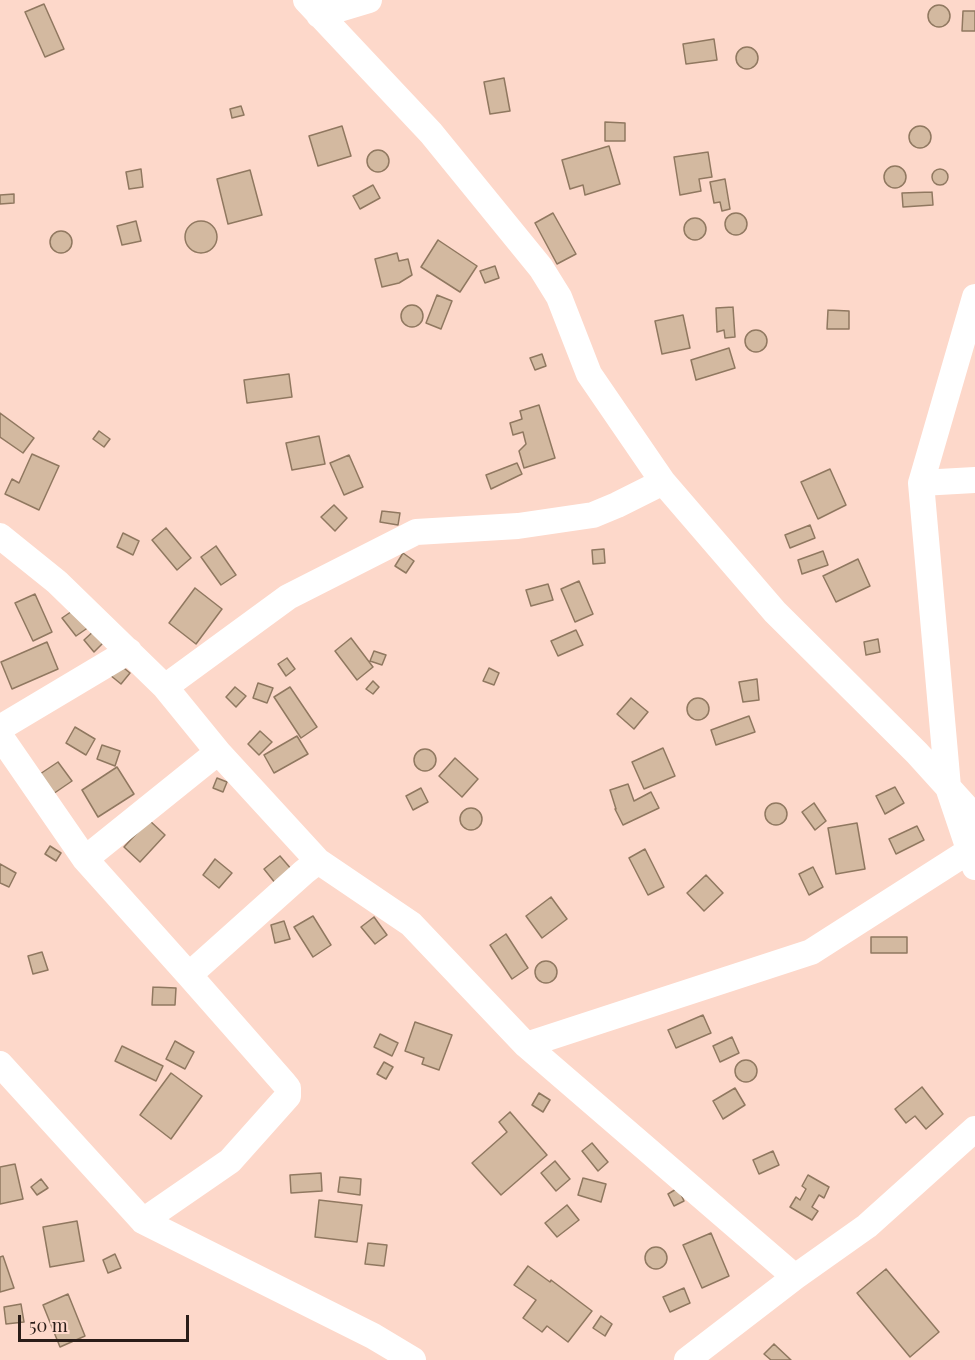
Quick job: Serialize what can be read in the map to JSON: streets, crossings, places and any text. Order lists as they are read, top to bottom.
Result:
{
  "scale_bar": "50 m"
}
